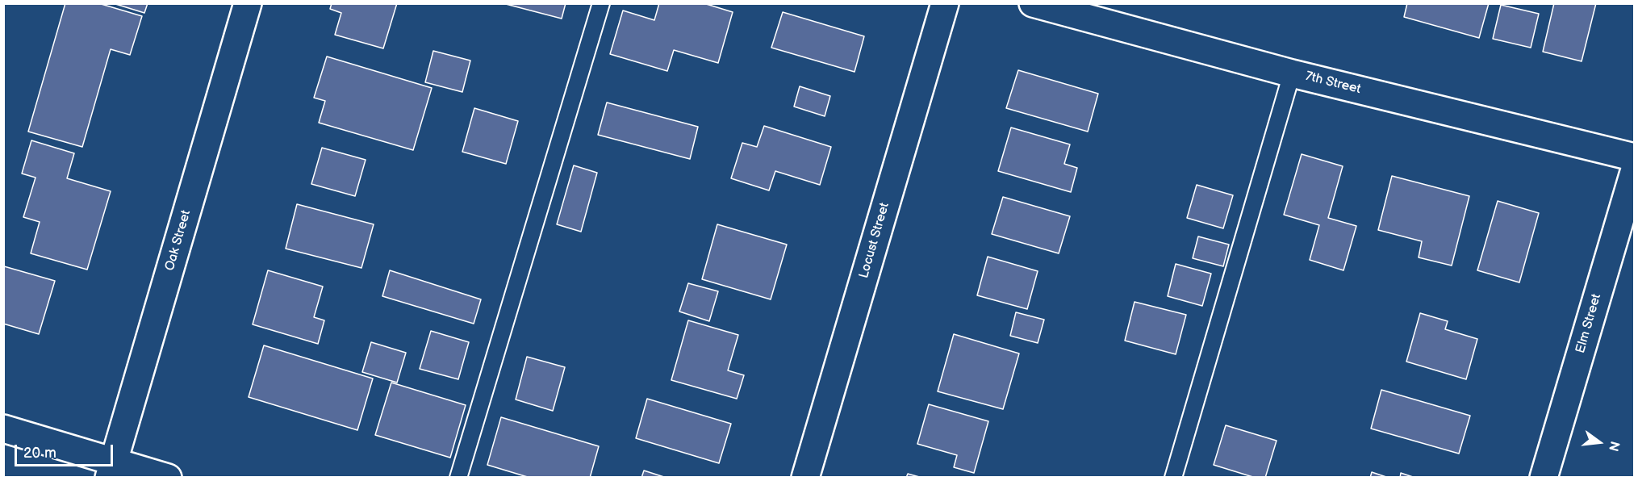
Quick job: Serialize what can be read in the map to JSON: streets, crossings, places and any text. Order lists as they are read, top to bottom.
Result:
{
  "streets": {
    "street": [
      "7th Street",
      "Oak Street",
      "Locust Street",
      "Elm Street"
    ]
  },
  "scale_bar": "20 m",
  "north": "right"
}
